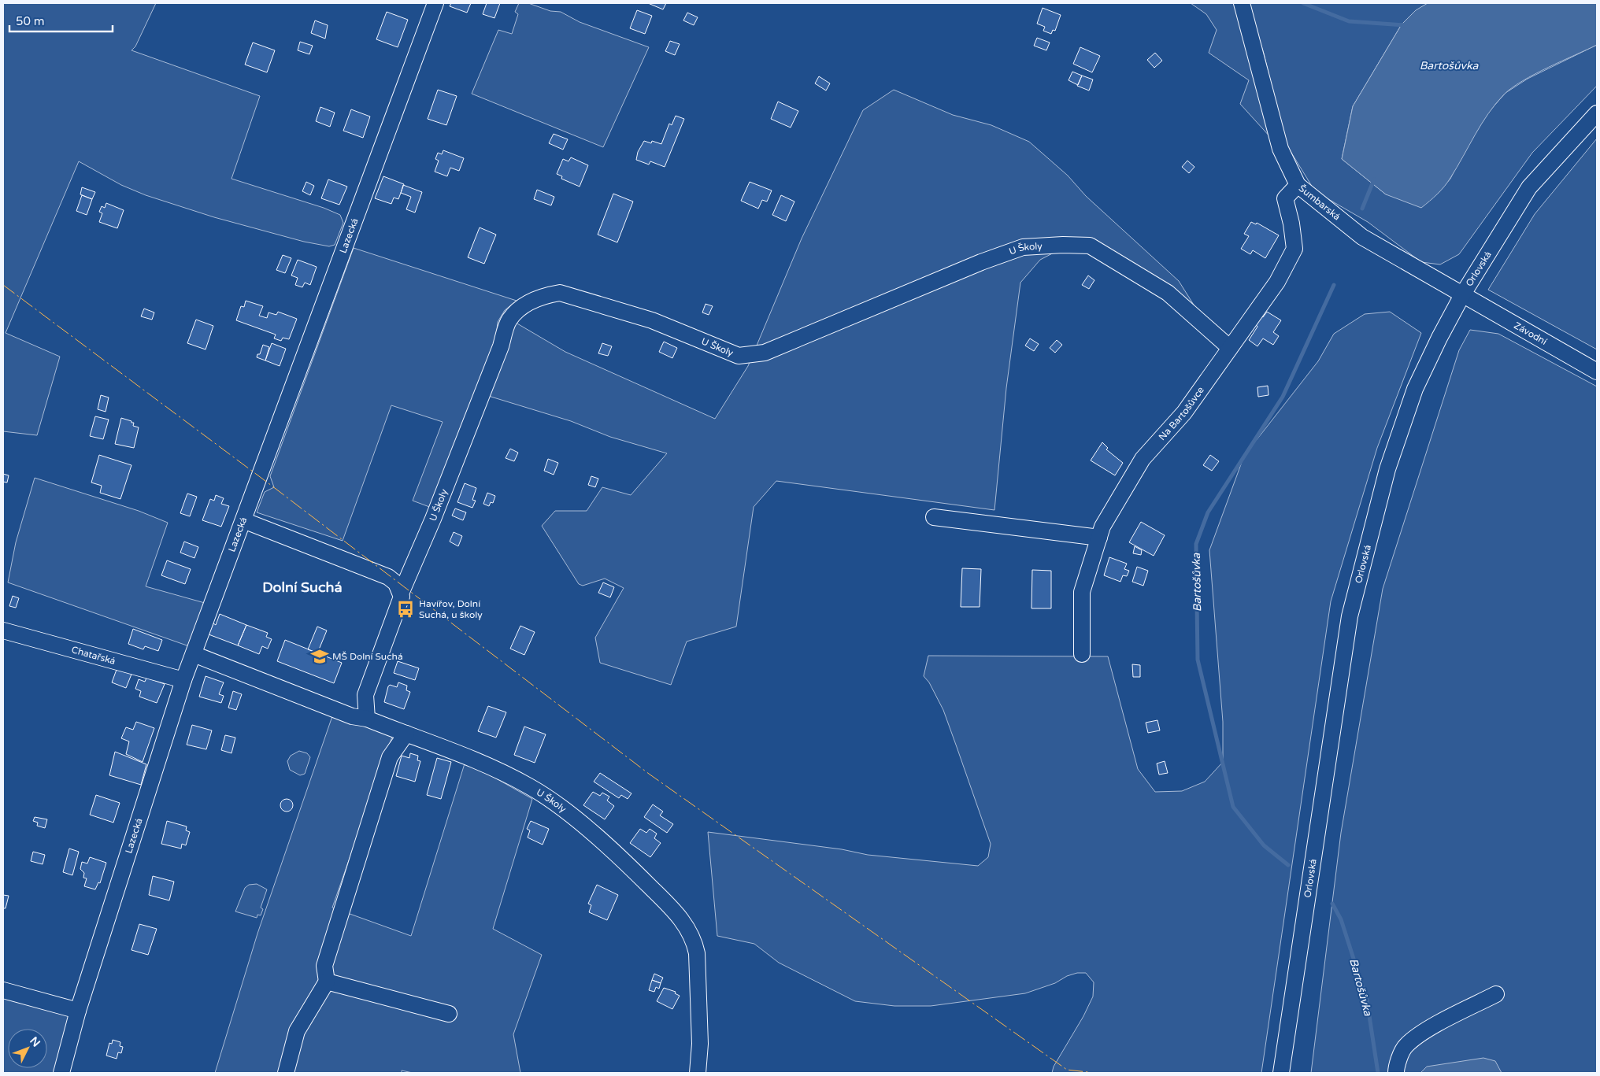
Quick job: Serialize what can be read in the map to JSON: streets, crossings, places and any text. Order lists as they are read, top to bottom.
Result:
{
  "streets": {
    "street": [
      "Šumbarská",
      "Lazecká",
      "U Školy",
      "Orlovská",
      "Závodní",
      "Na Bartošůvce",
      "Chatařská"
    ]
  },
  "crossings": [
    ["Šumbarská", "Orlovská"],
    ["Šumbarská", "Závodní"],
    ["Šumbarská", "Na Bartošůvce"],
    ["Lazecká", "Chatařská"],
    ["U Školy", "Na Bartošůvce"],
    ["Orlovská", "Závodní"]
  ],
  "districts": ["Dolní Suchá"],
  "water": ["Bartošůvka"],
  "places": {
    "bus stop": ["Havířov, Dolní Suchá, u školy"],
    "school or university": ["MŠ Dolní Suchá"]
  },
  "scale_bar": "50 m",
  "north": "top right"
}
